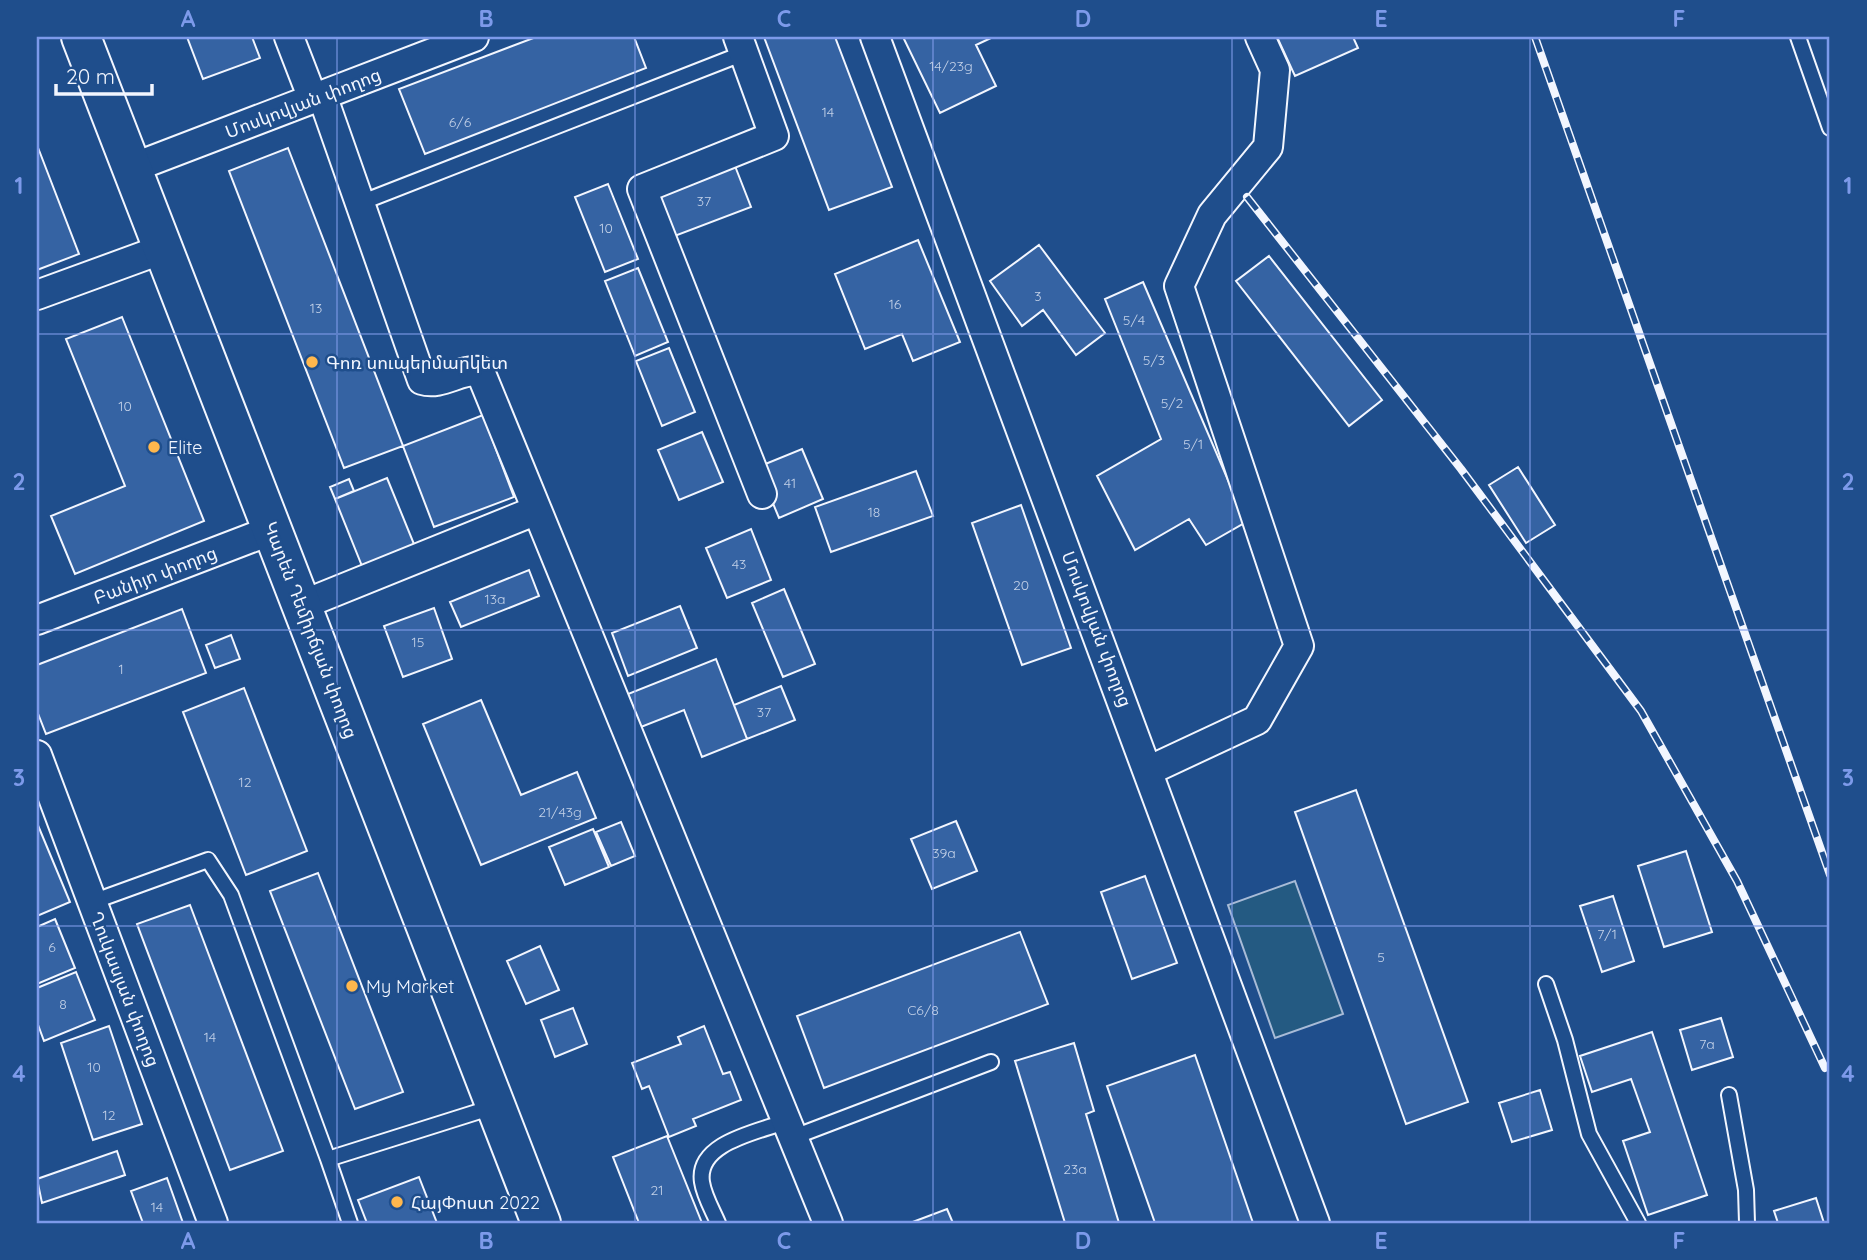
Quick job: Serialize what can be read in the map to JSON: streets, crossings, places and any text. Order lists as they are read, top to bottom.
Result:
{
  "streets": {
    "street": [
      "Մոսկովյան փողոց",
      "Բանիյո փողոց",
      "Կարեն Դեմիրճյան փողոց",
      "Ղուկասյան փողոց"
    ]
  },
  "crossings": [
    ["Մոսկովյան փողոց", "Կարեն Դեմիրճյան փողոց"],
    ["Բանիյո փողոց", "Կարեն Դեմիրճյան փողոց"]
  ],
  "places": [
    "Գոռ սուպերմարկետ",
    "Elite",
    "My Market",
    "ՀայՓոստ 2022"
  ],
  "house_numbers": [
    "14/23g",
    "14",
    "6/6",
    "37",
    "10",
    "3",
    "16",
    "13",
    "5/4",
    "5/3",
    "5/2",
    "10",
    "5/1",
    "41",
    "18",
    "43",
    "20",
    "13a",
    "15",
    "1",
    "37",
    "12",
    "21/43g",
    "39a",
    "7/1",
    "6",
    "5",
    "8",
    "C6/8",
    "14",
    "7a",
    "10",
    "12",
    "23a",
    "21",
    "14"
  ],
  "scale_bar": "20 m",
  "grid": {
    "columns": [
      "A",
      "B",
      "C",
      "D",
      "E",
      "F"
    ],
    "rows": [
      "1",
      "2",
      "3",
      "4"
    ]
  }
}
